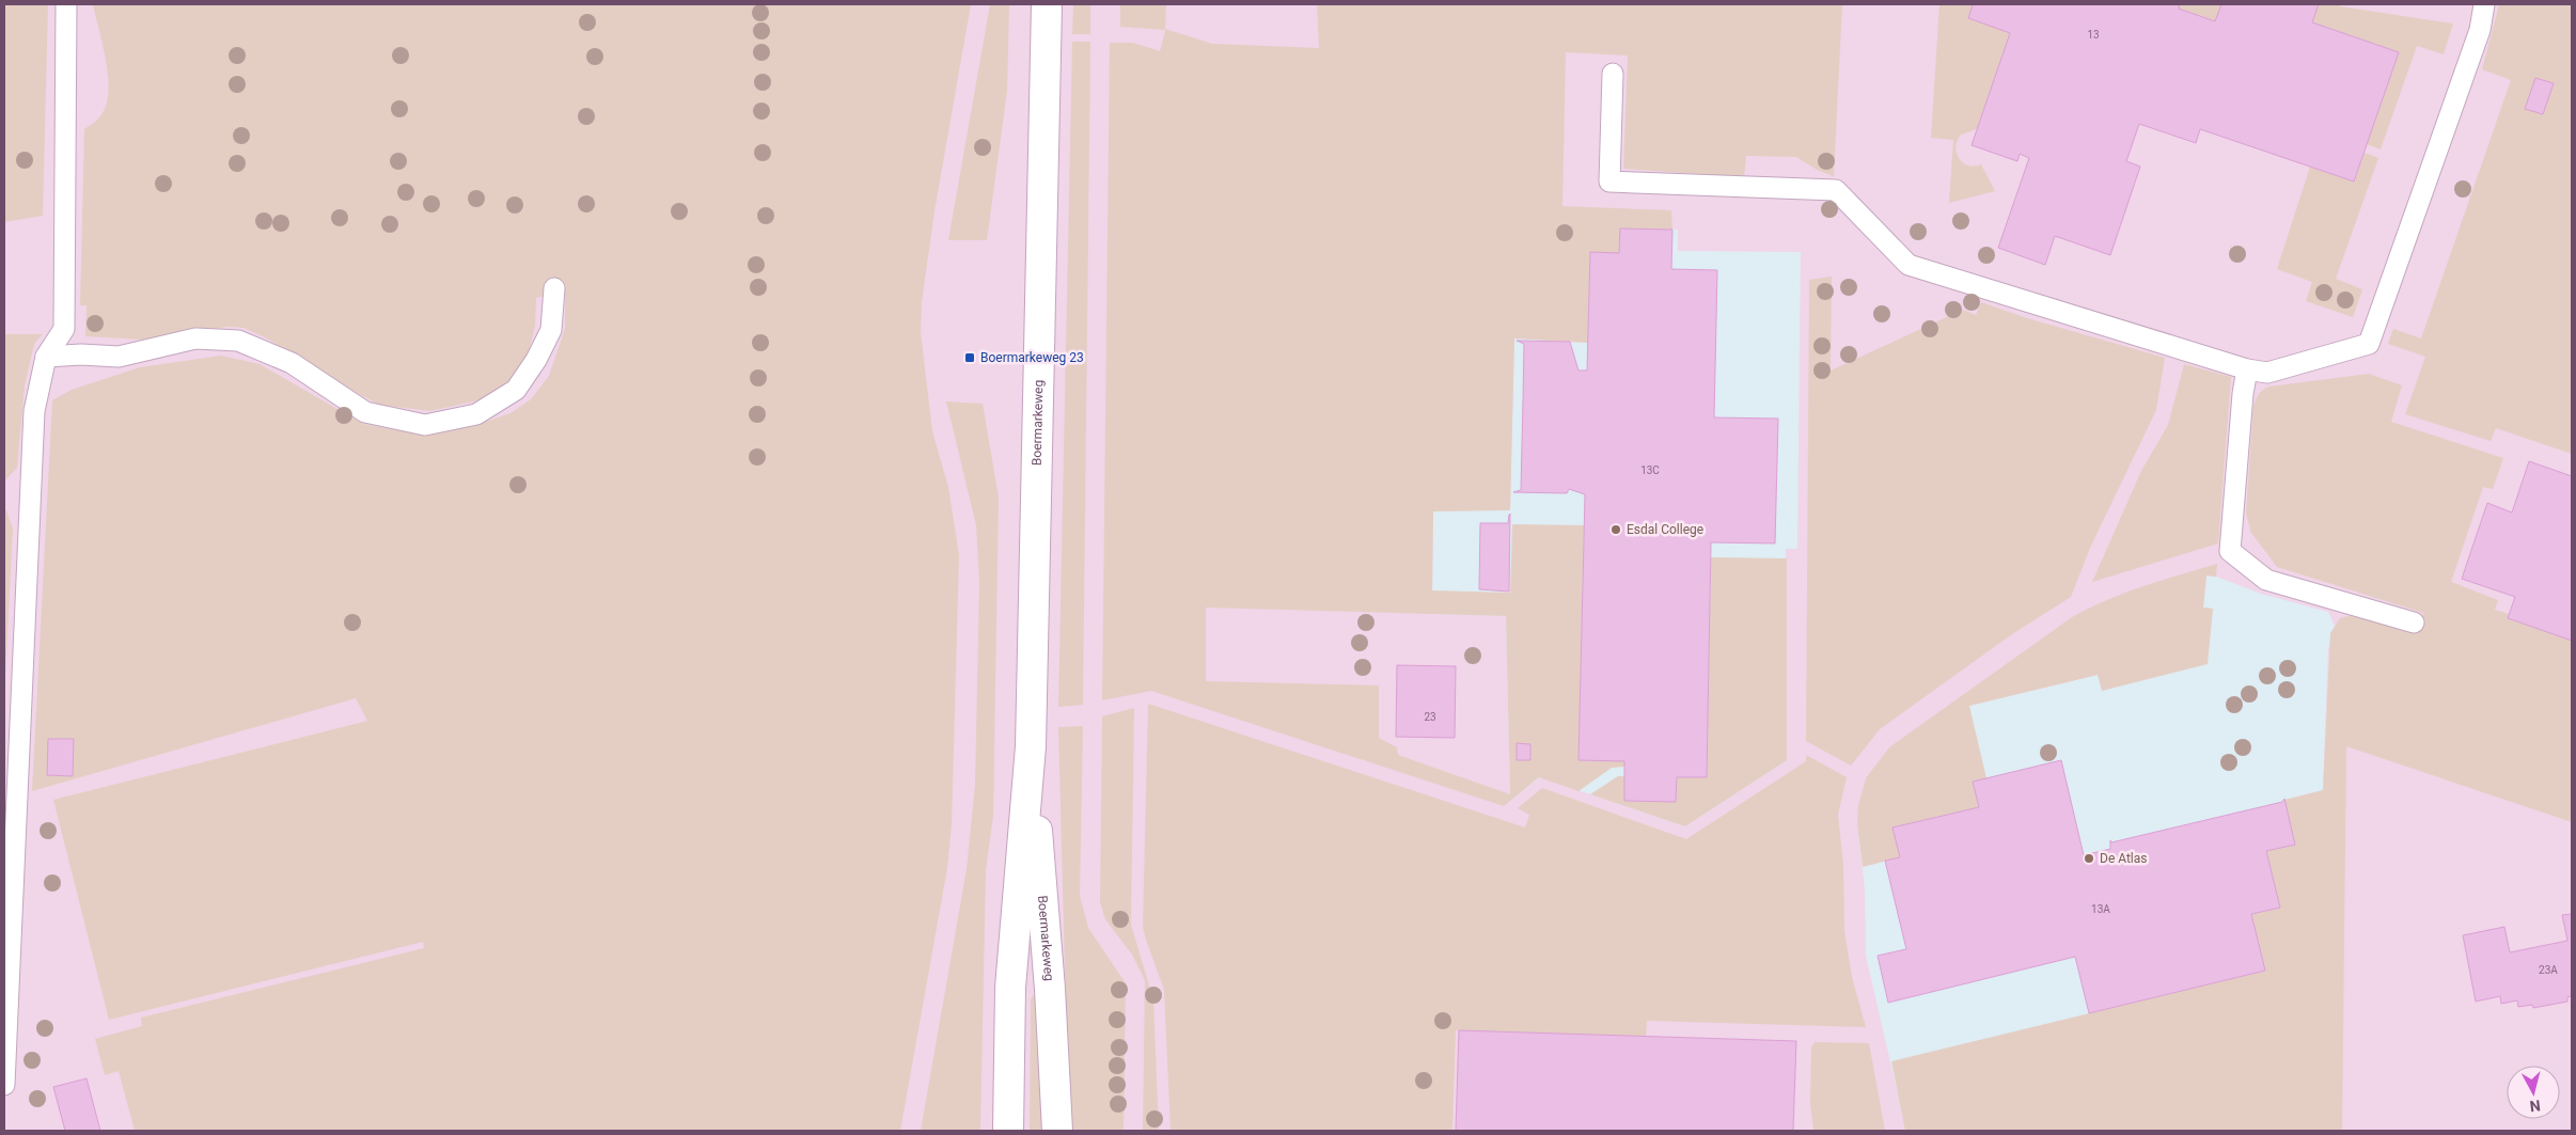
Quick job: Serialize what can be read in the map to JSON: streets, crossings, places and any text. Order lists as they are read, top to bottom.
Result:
{
  "streets": {
    "street": ["Boermarkeweg"]
  },
  "places": {
    "transit": ["Boermarkeweg 23"],
    "other": ["Esdal College", "De Atlas"]
  },
  "house_numbers": [
    "13",
    "13C",
    "23",
    "13A",
    "23A"
  ],
  "north": "bottom"
}
